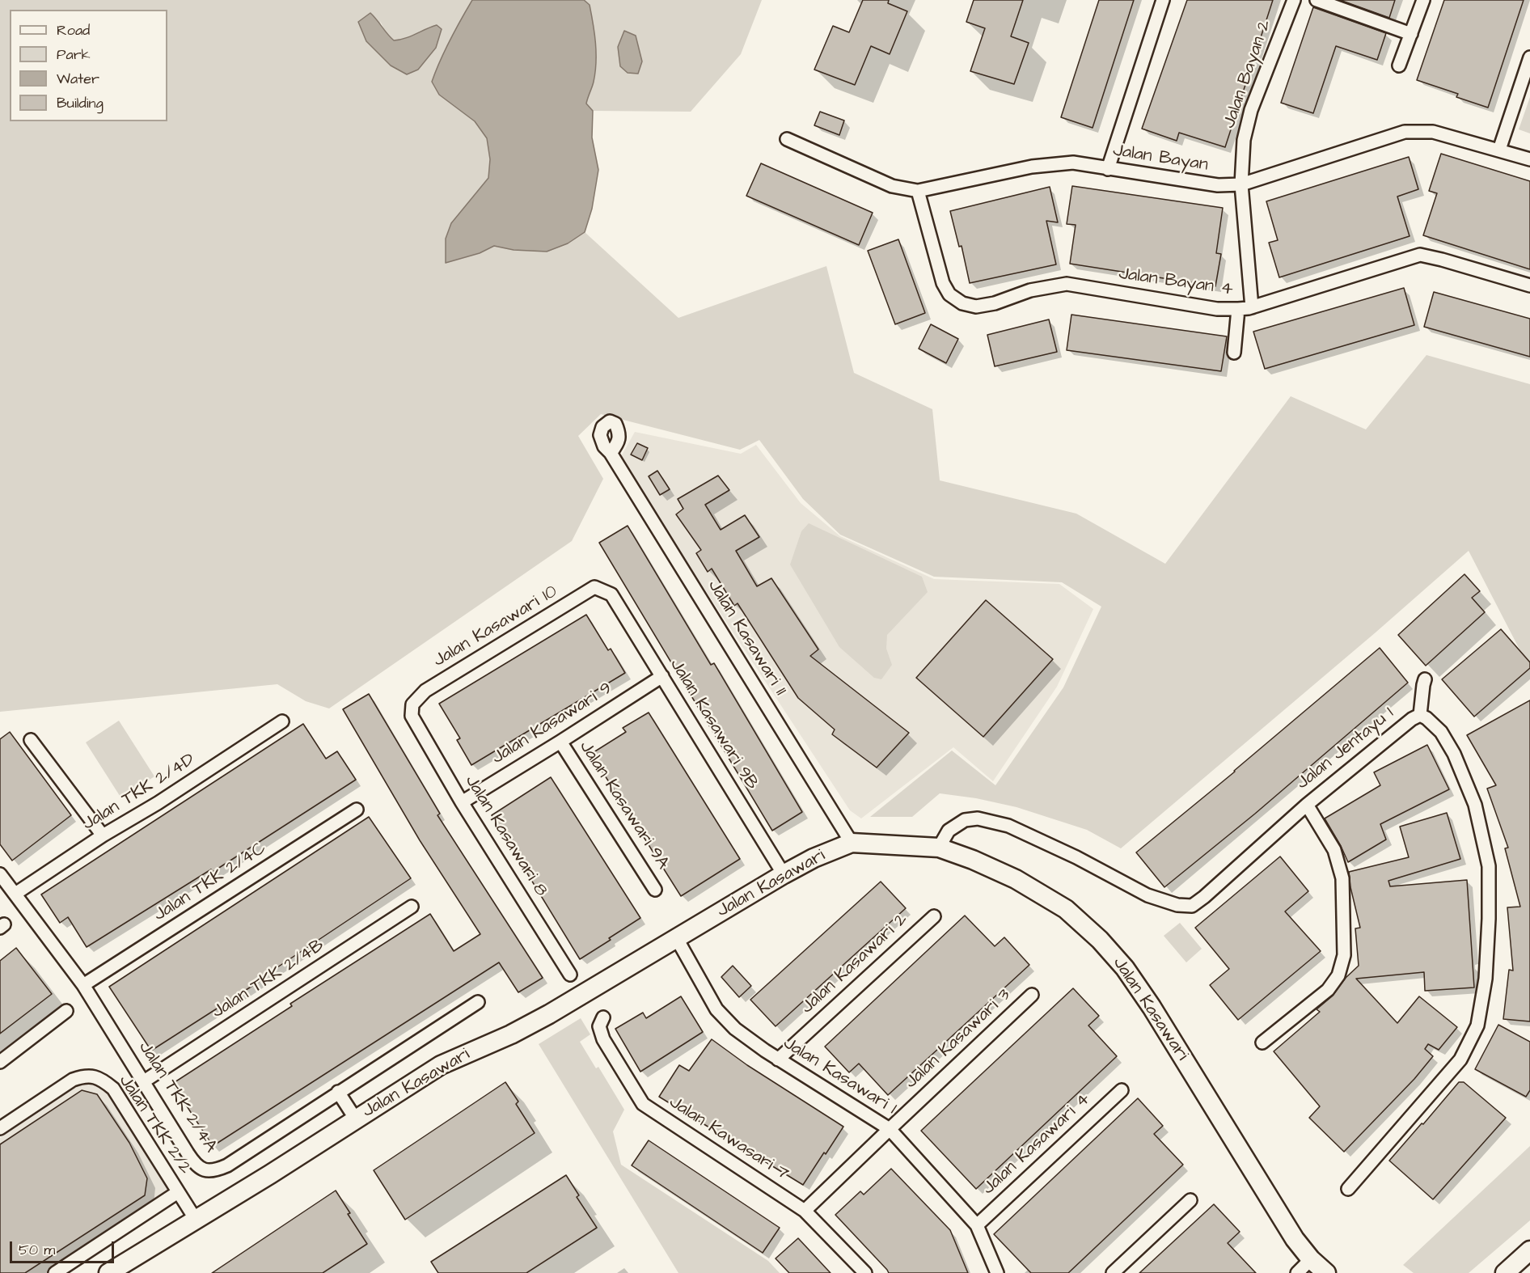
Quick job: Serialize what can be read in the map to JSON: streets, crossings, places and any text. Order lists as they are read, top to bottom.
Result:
{
  "streets": {
    "street": [
      "Jalan Bayan 2",
      "Jalan Bayan",
      "Jalan Bayan 4",
      "Jalan Kasawari 10",
      "Jalan Kasawari 11",
      "Jalan Kasawari 9",
      "Jalan Kasawari 9B",
      "Jalan Jentayu 1",
      "Jalan TKK 2/4D",
      "Jalan Kasawari 9A",
      "Jalan Kasawari 8",
      "Jalan TKK 2/4C",
      "Jalan Kasawari",
      "Jalan Kasawari 2",
      "Jalan TKK 2/4B",
      "Jalan Kasawari 3",
      "Jalan Kasawari 1",
      "Jalan TKK 2/4A",
      "Jalan TKK 2/2",
      "Jalan Kawasari 7",
      "Jalan Kasawari 4"
    ]
  },
  "crossings": [
    ["Jalan Bayan 2", "Jalan Bayan"],
    ["Jalan Bayan 2", "Jalan Bayan 4"],
    ["Jalan Bayan", "Jalan Bayan 4"],
    ["Jalan Kasawari 10", "Jalan Kasawari 9B"],
    ["Jalan Kasawari 10", "Jalan Kasawari 8"],
    ["Jalan Kasawari 11", "Jalan Kasawari"],
    ["Jalan Kasawari 9", "Jalan Kasawari 9B"],
    ["Jalan Kasawari 9", "Jalan Kasawari 9A"],
    ["Jalan Kasawari 9", "Jalan Kasawari 8"],
    ["Jalan Kasawari 9B", "Jalan Kasawari"],
    ["Jalan Jentayu 1", "Jalan Kasawari"],
    ["Jalan TKK 2/4D", "Jalan TKK 2/4A"],
    ["Jalan TKK 2/4C", "Jalan TKK 2/4A"],
    ["Jalan Kasawari", "Jalan Kasawari 1"],
    ["Jalan Kasawari", "Jalan TKK 2/2"],
    ["Jalan Kasawari 2", "Jalan Kasawari 1"],
    ["Jalan TKK 2/4B", "Jalan TKK 2/4A"],
    ["Jalan Kasawari 3", "Jalan Kasawari 1"],
    ["Jalan Kasawari 3", "Jalan Kawasari 7"],
    ["Jalan Kasawari 1", "Jalan Kasawari 4"]
  ],
  "legend": [
    "Road",
    "Park",
    "Water",
    "Building"
  ],
  "scale_bar": "50 m"
}
